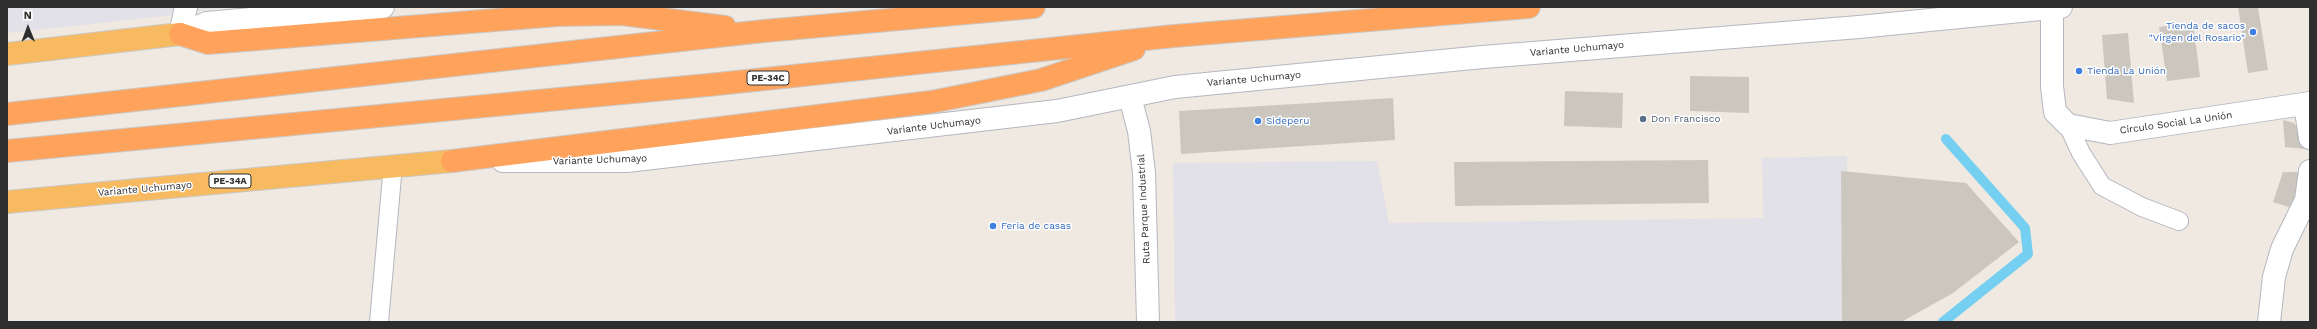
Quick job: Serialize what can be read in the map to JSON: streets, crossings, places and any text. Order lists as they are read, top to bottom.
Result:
{
  "streets": {
    "highway": ["Variante Uchumayo", "PE-34C", "PE-34A"],
    "main road": ["Círculo Social La Unión", "Ruta Parque Industrial"]
  },
  "crossings": [
    ["Variante Uchumayo", "Ruta Parque Industrial"]
  ],
  "places": [
    "Tienda de sacos \"Vírgen del Rosario\"",
    "Tienda La Unión",
    "Don Francisco",
    "Sideperu",
    "Feria de casas"
  ],
  "north": "top"
}
